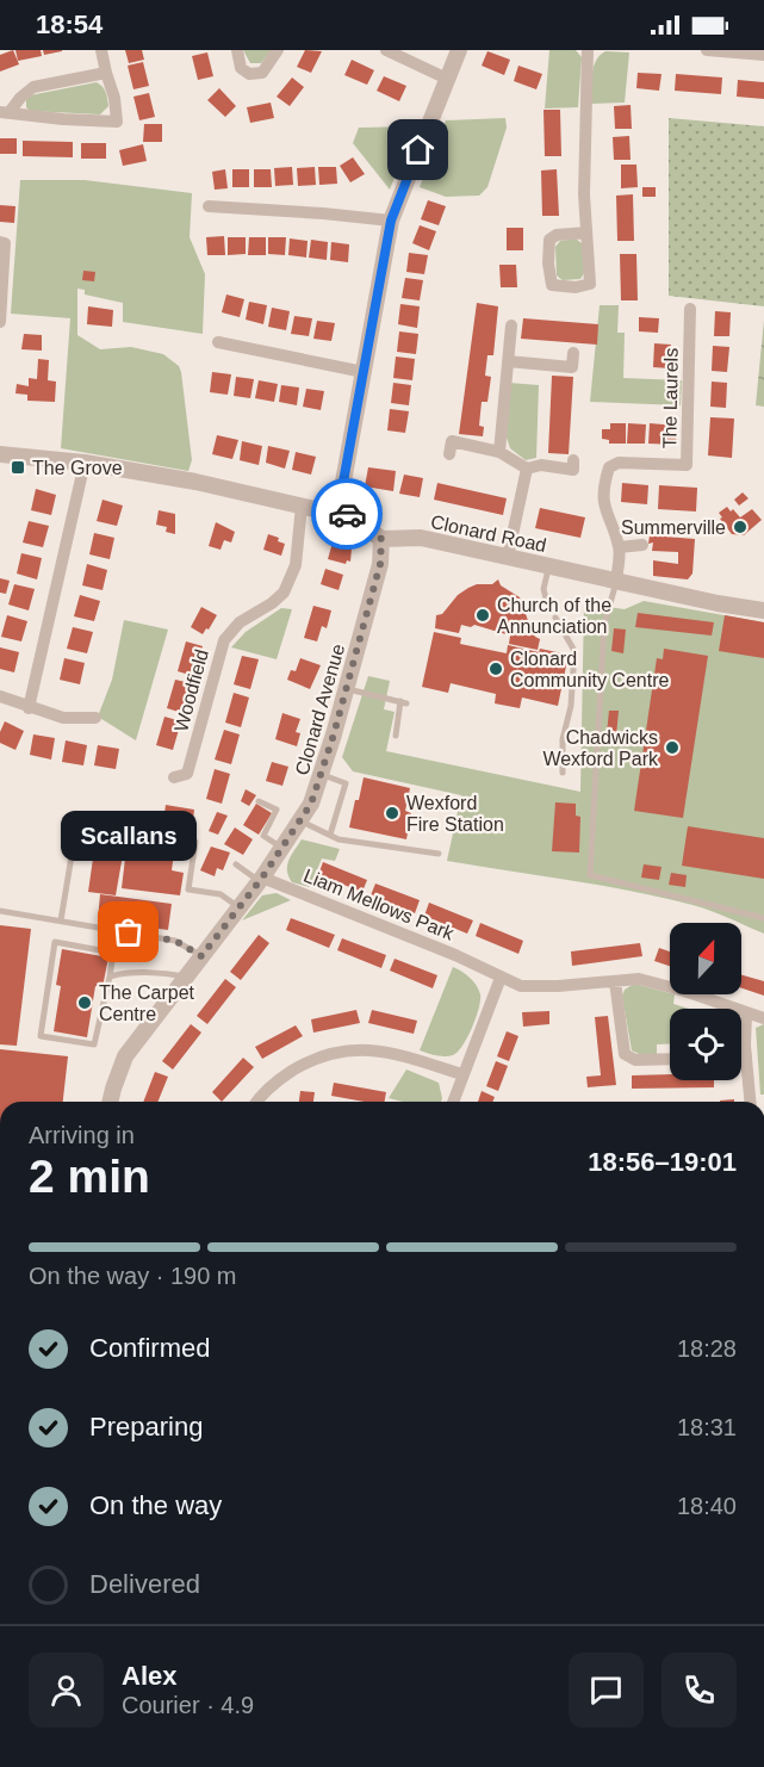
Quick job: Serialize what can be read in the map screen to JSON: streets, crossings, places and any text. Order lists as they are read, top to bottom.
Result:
{
  "streets": {
    "street": [
      "The Laurels",
      "Clonard Road",
      "Woodfield",
      "Clonard Avenue",
      "Liam Mellows Park"
    ]
  },
  "crossings": [
    ["The Laurels", "Clonard Road"],
    ["Clonard Road", "Clonard Avenue"],
    ["Clonard Avenue", "Liam Mellows Park"]
  ],
  "places": {
    "transit": ["The Grove"],
    "other": [
      "Summerville",
      "Church of the Annunciation",
      "Clonard Community Centre",
      "Chadwicks Wexford Park",
      "Wexford Fire Station",
      "Scallans",
      "The Carpet Centre"
    ]
  },
  "north": "top",
  "page": {
    "status": "18:54",
    "bubble": "Scallans",
    "heading": ["2 min", "Arriving in", "18:56–19:01"],
    "panel": ["Alex", "Courier · 4.9"],
    "bar": "On the way · 190 m",
    "list": [
      ["Confirmed", "18:28"],
      ["Preparing", "18:31"],
      ["On the way", "18:40"],
      "Delivered"
    ]
  }
}
